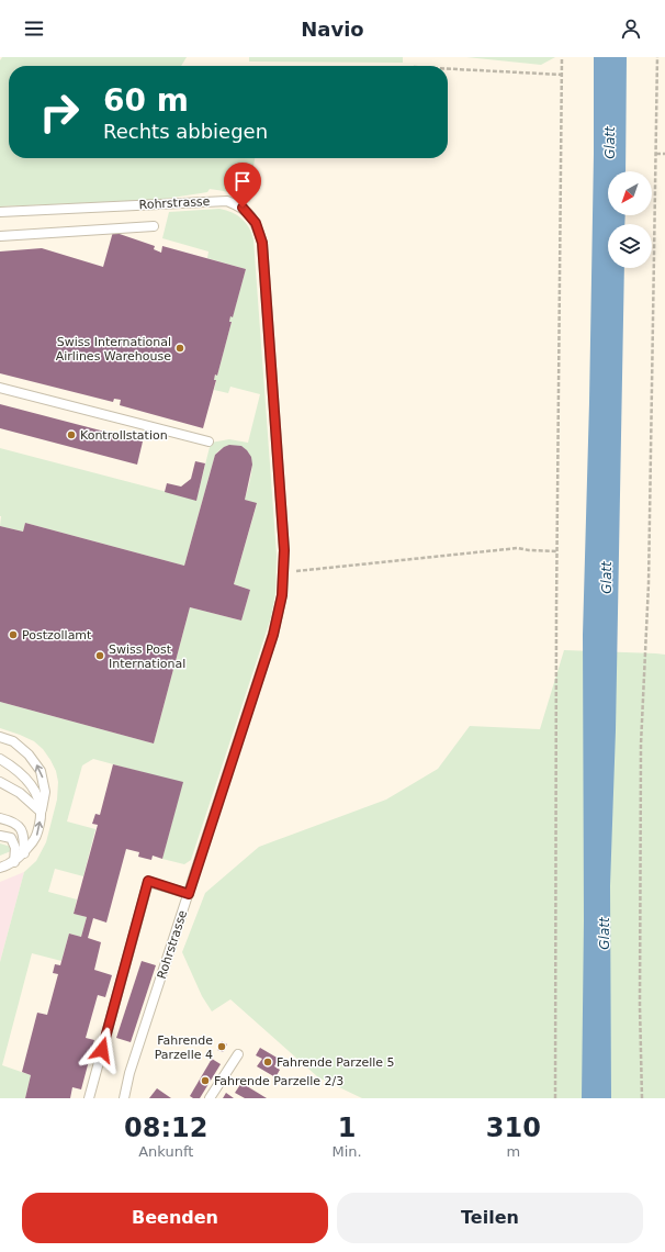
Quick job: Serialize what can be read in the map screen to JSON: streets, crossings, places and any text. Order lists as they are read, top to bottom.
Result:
{
  "streets": {
    "lane": ["Rohrstrasse"]
  },
  "water": ["Glatt"],
  "places": [
    "Swiss International Airlines Warehouse",
    "Kontrollstation",
    "Postzollamt",
    "Swiss Post International",
    "Fahrende Parzelle 4",
    "Fahrende Parzelle 5",
    "Fahrende Parzelle 2/3"
  ],
  "north": "bottom left",
  "page": {
    "header": "Navio",
    "turn": ["60 m", "Rechts abbiegen"],
    "eta": [
      "08:12",
      "Ankunft",
      "1",
      "Min.",
      "310",
      "m"
    ],
    "buttons": ["Beenden", "Teilen"]
  }
}
